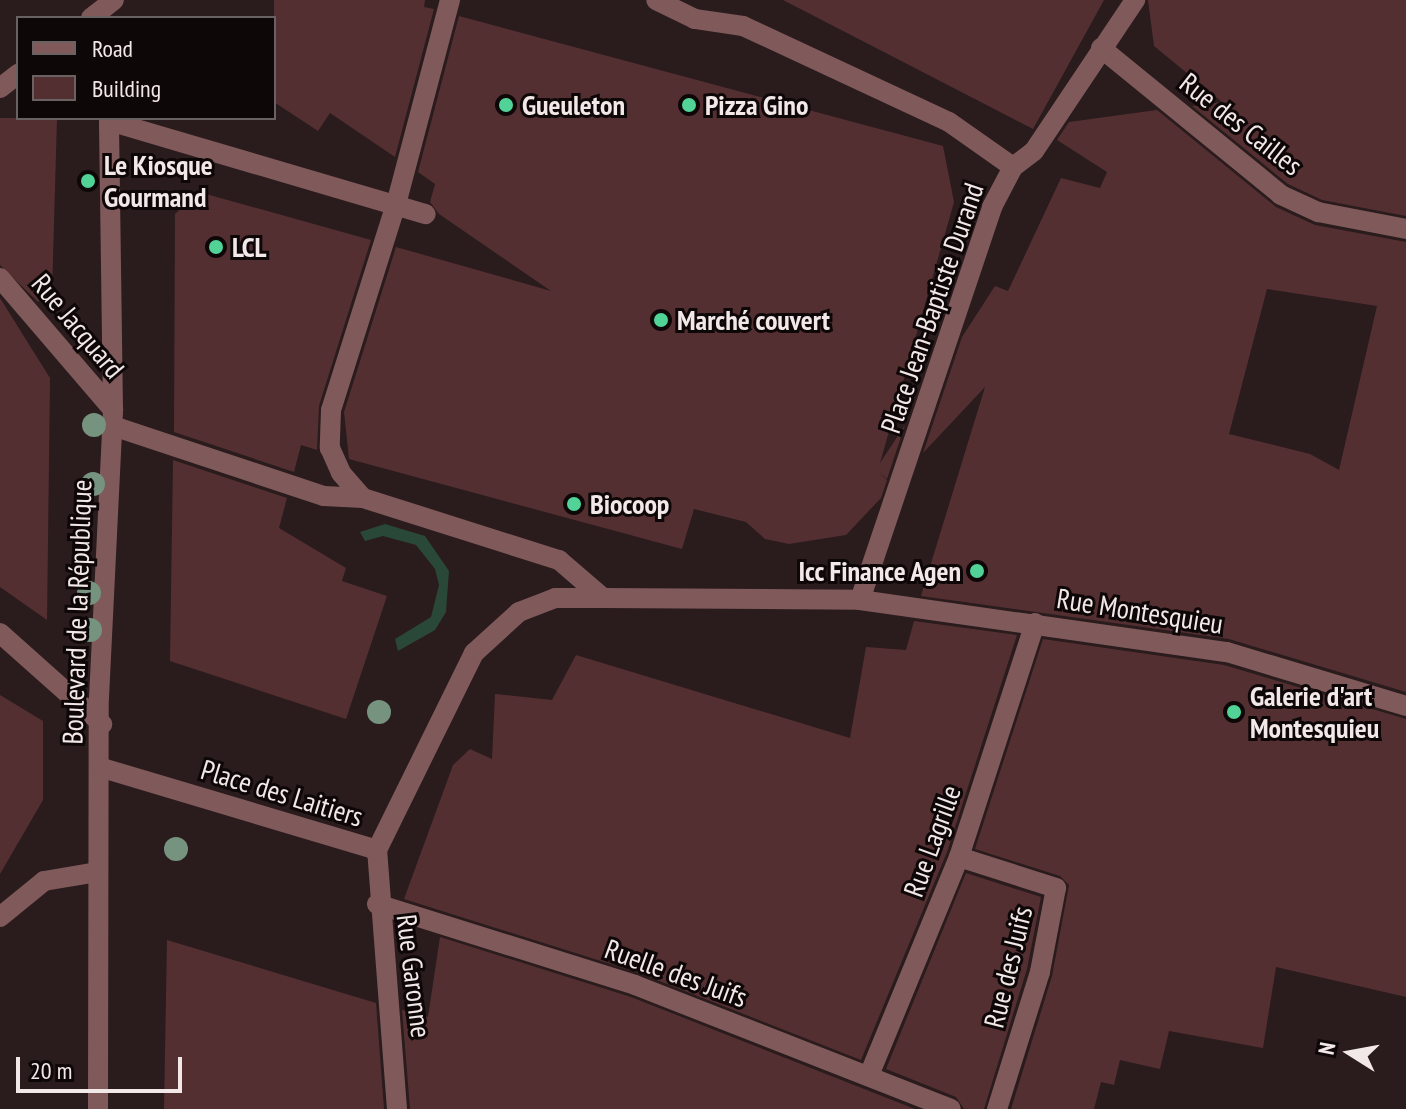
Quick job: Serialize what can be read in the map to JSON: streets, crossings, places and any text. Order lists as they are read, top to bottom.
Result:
{
  "streets": {
    "street": [
      "Rue des Cailles",
      "Place Jean-Baptiste Durand",
      "Rue Jacquard",
      "Rue Montesquieu",
      "Boulevard de la République",
      "Place des Laitiers",
      "Rue Lagrille",
      "Rue des Juifs",
      "Ruelle des Juifs",
      "Rue Garonne"
    ]
  },
  "crossings": [
    ["Place Jean-Baptiste Durand", "Rue Montesquieu"],
    ["Rue Jacquard", "Boulevard de la République"],
    ["Rue Montesquieu", "Rue Lagrille"],
    ["Boulevard de la République", "Place des Laitiers"],
    ["Place des Laitiers", "Rue Garonne"],
    ["Rue Lagrille", "Rue des Juifs"],
    ["Rue Lagrille", "Ruelle des Juifs"],
    ["Ruelle des Juifs", "Rue Garonne"]
  ],
  "places": [
    "Gueuleton",
    "Pizza Gino",
    "Le Kiosque Gourmand",
    "LCL",
    "Marché couvert",
    "Biocoop",
    "Icc Finance Agen",
    "Galerie d'art Montesquieu"
  ],
  "legend": ["Road", "Building"],
  "scale_bar": "20 m",
  "north": "left"
}
